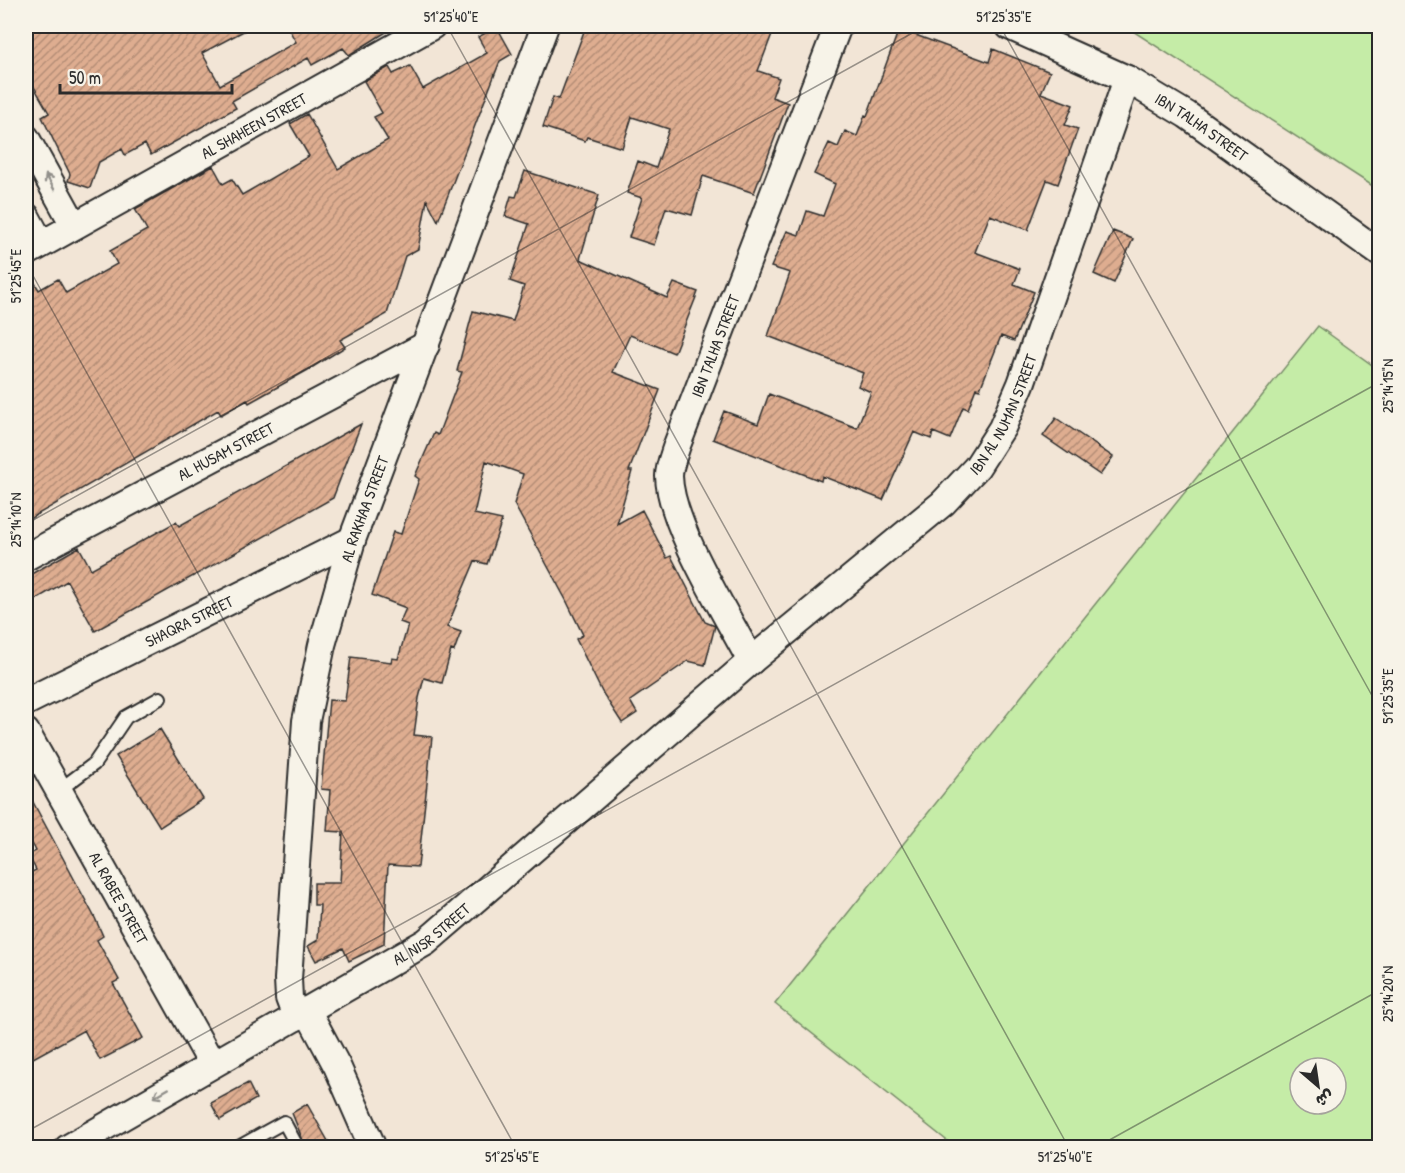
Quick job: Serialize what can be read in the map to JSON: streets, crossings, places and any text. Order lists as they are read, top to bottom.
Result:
{
  "streets": {
    "street": [
      "AL SHAHEEN STREET",
      "IBN TALHA STREET",
      "IBN AL NUMAN STREET",
      "AL HUSAM STREET",
      "AL RAKHAA STREET",
      "SHAQRA STREET",
      "AL RABEE STREET",
      "AL NISR STREET"
    ]
  },
  "crossings": [
    ["IBN TALHA STREET", "IBN AL NUMAN STREET"],
    ["IBN TALHA STREET", "AL NISR STREET"],
    ["IBN AL NUMAN STREET", "AL NISR STREET"],
    ["AL HUSAM STREET", "AL RAKHAA STREET"],
    ["AL RAKHAA STREET", "SHAQRA STREET"],
    ["AL RAKHAA STREET", "AL NISR STREET"],
    ["AL RABEE STREET", "AL NISR STREET"]
  ],
  "scale_bar": "50 m",
  "north": "bottom right",
  "coordinates": [
    "51°25'40\"E",
    "51°25'35\"E",
    "51°25'45\"E",
    "25°14'15\"N",
    "25°14'10\"N",
    "25°14'20\"N"
  ]
}
